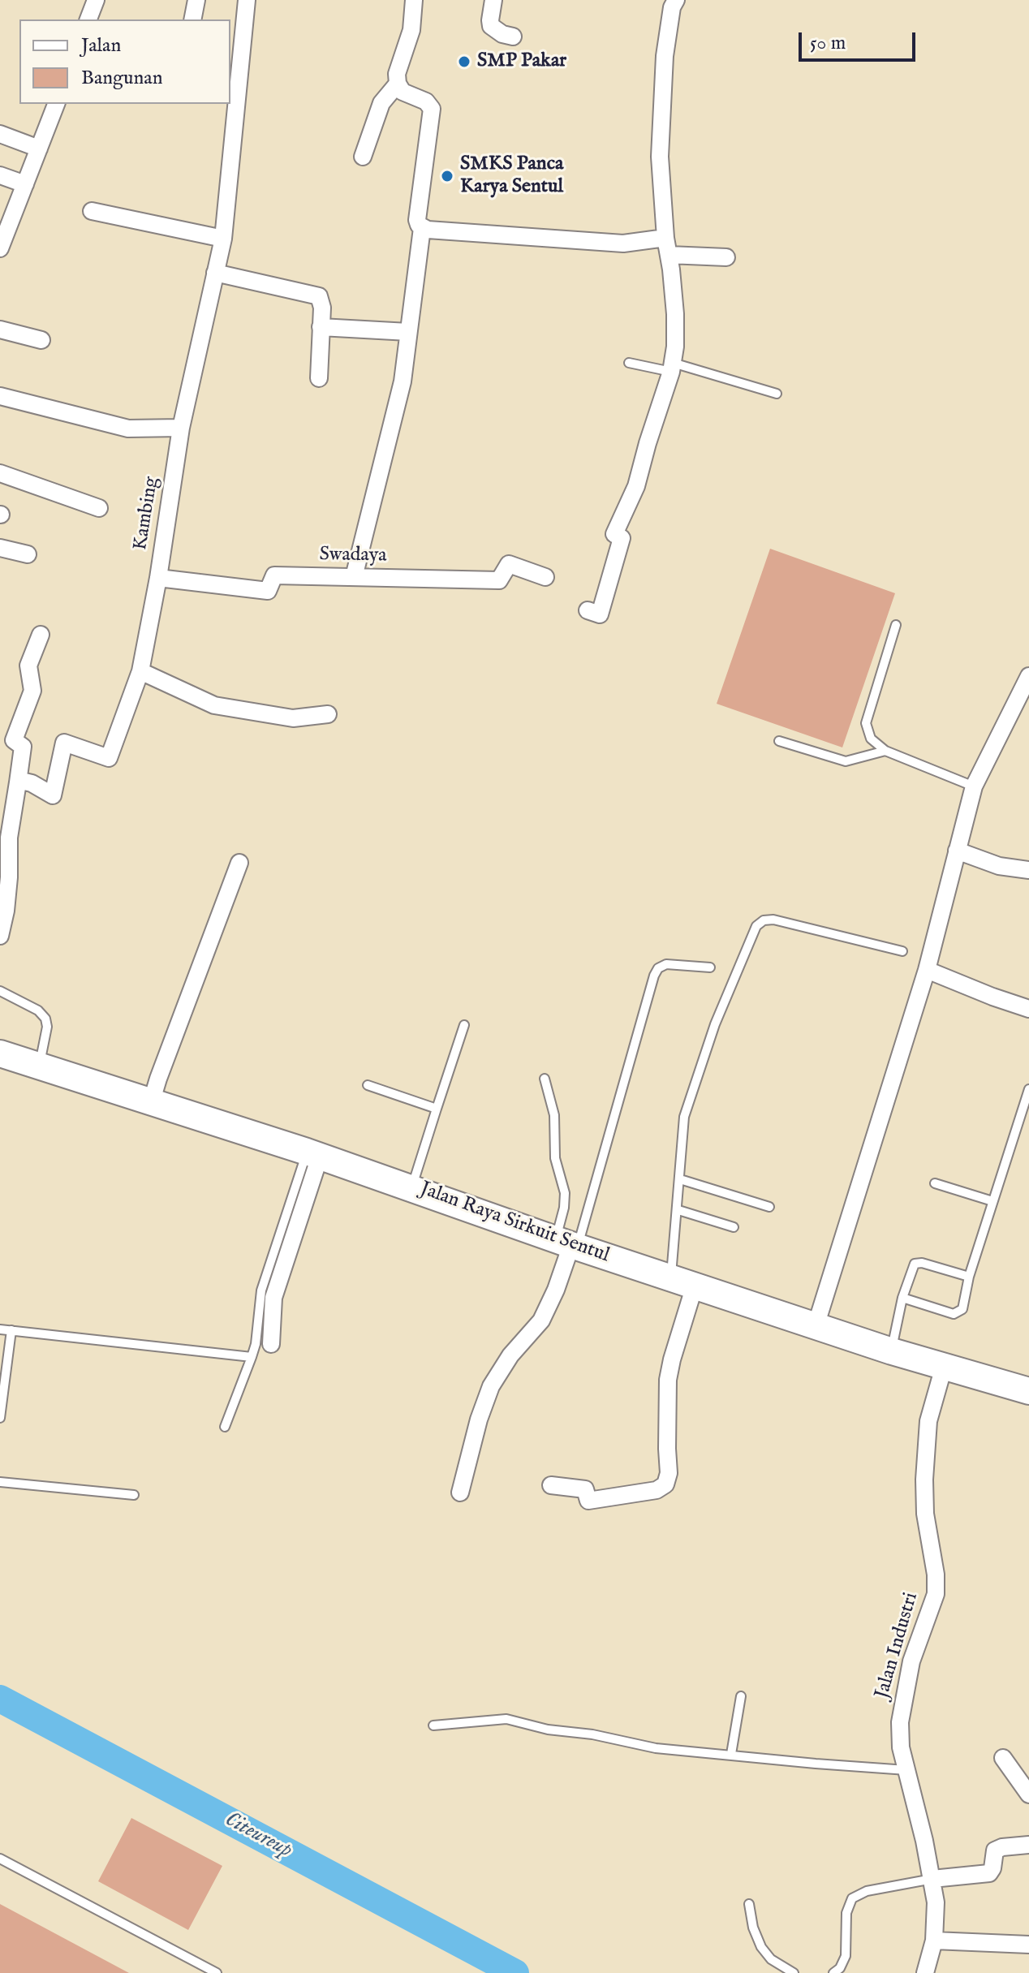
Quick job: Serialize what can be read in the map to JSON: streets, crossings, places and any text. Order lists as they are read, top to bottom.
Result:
{
  "streets": {
    "main road": ["Jalan Raya Sirkuit Sentul"],
    "street": ["Kambing", "Swadaya", "Jalan Industri"]
  },
  "crossings": [
    ["Kambing", "Swadaya"],
    ["Jalan Raya Sirkuit Sentul", "Jalan Industri"]
  ],
  "water": ["Citeureup"],
  "places": ["SMP Pakar", "SMKS Panca Karya Sentul"],
  "legend": ["Jalan", "Bangunan"],
  "scale_bar": "50 m"
}
